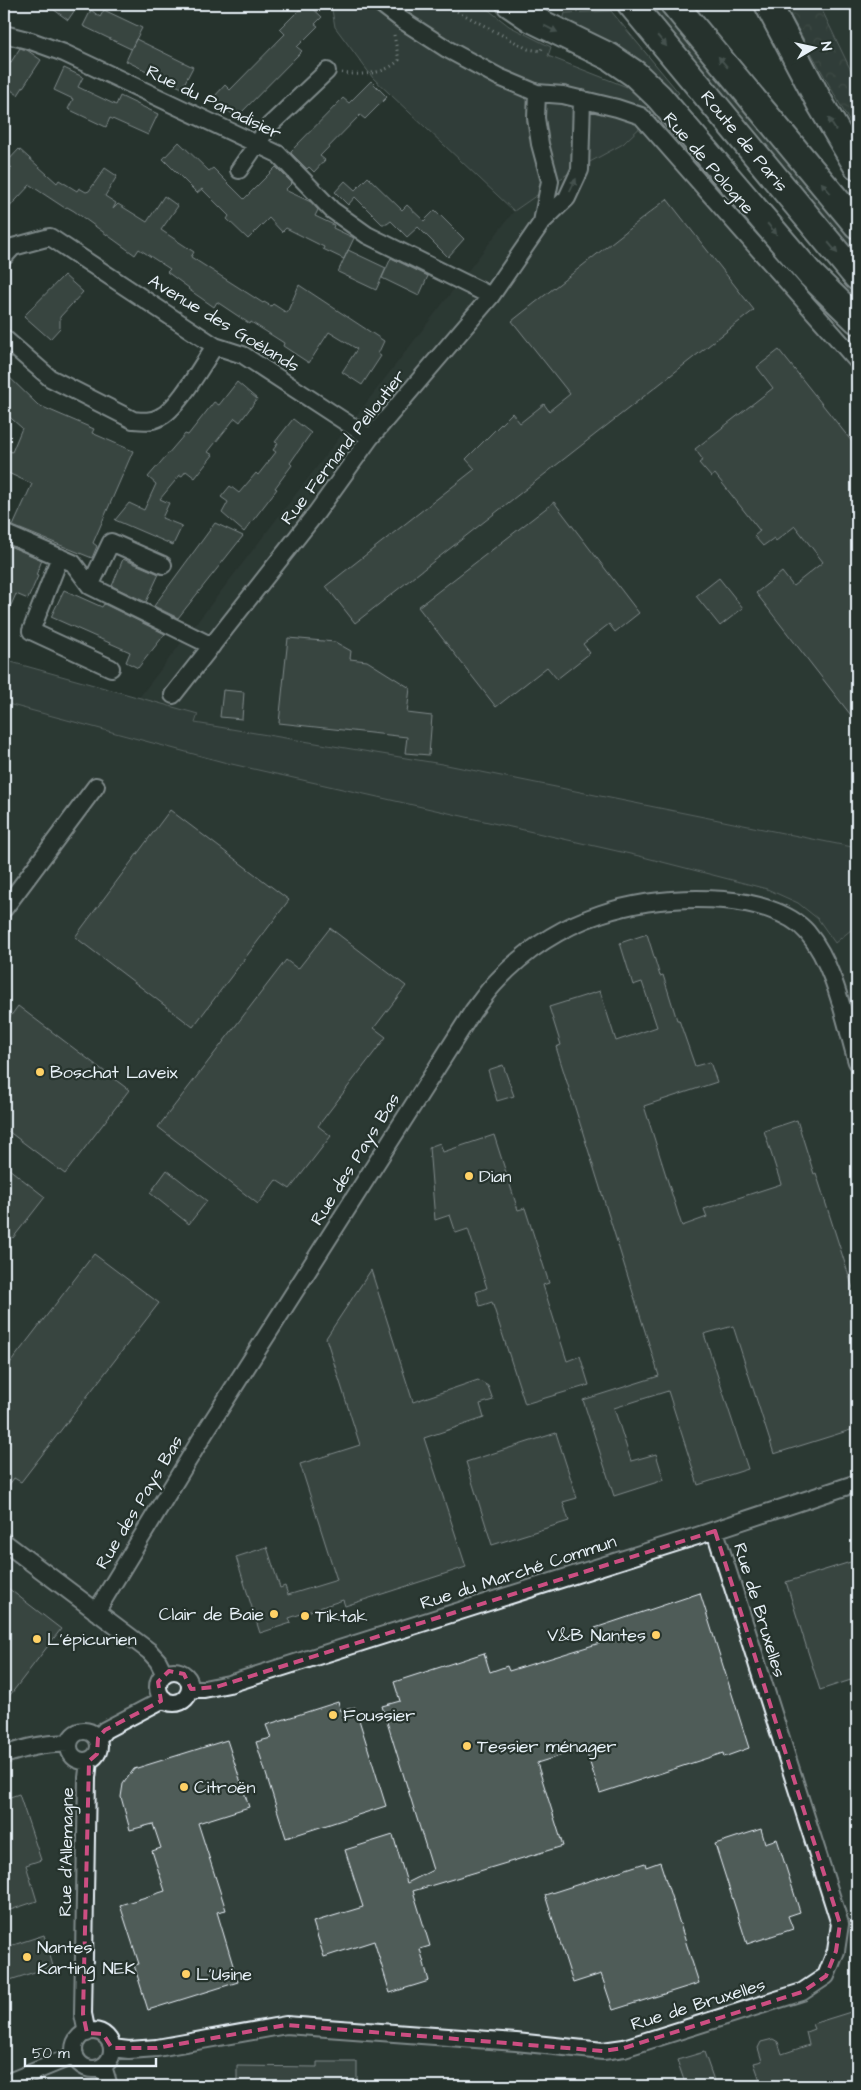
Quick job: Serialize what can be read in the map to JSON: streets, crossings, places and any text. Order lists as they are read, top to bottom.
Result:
{
  "streets": {
    "main road": ["Route de Paris"],
    "street": [
      "Rue du Paradisier",
      "Rue de Pologne",
      "Avenue des Goélands",
      "Rue Fernand Pelloutier",
      "Rue des Pays Bas",
      "Rue du Marché Commun",
      "Rue de Bruxelles",
      "Rue d'Allemagne"
    ]
  },
  "crossings": [
    ["Rue du Paradisier", "Rue Fernand Pelloutier"],
    ["Rue de Pologne", "Rue Fernand Pelloutier"],
    ["Avenue des Goélands", "Rue Fernand Pelloutier"],
    ["Rue du Marché Commun", "Rue de Bruxelles"],
    ["Rue de Bruxelles", "Rue d'Allemagne"]
  ],
  "places": [
    "Boschat Laveix",
    "Dian",
    "Clair de Baie",
    "Tiktak",
    "V&B Nantes",
    "L'épicurien",
    "Foussier",
    "Tessier ménager",
    "Citroën",
    "Nantes Karting NEK",
    "L'Usine"
  ],
  "scale_bar": "50 m",
  "north": "right"
}
